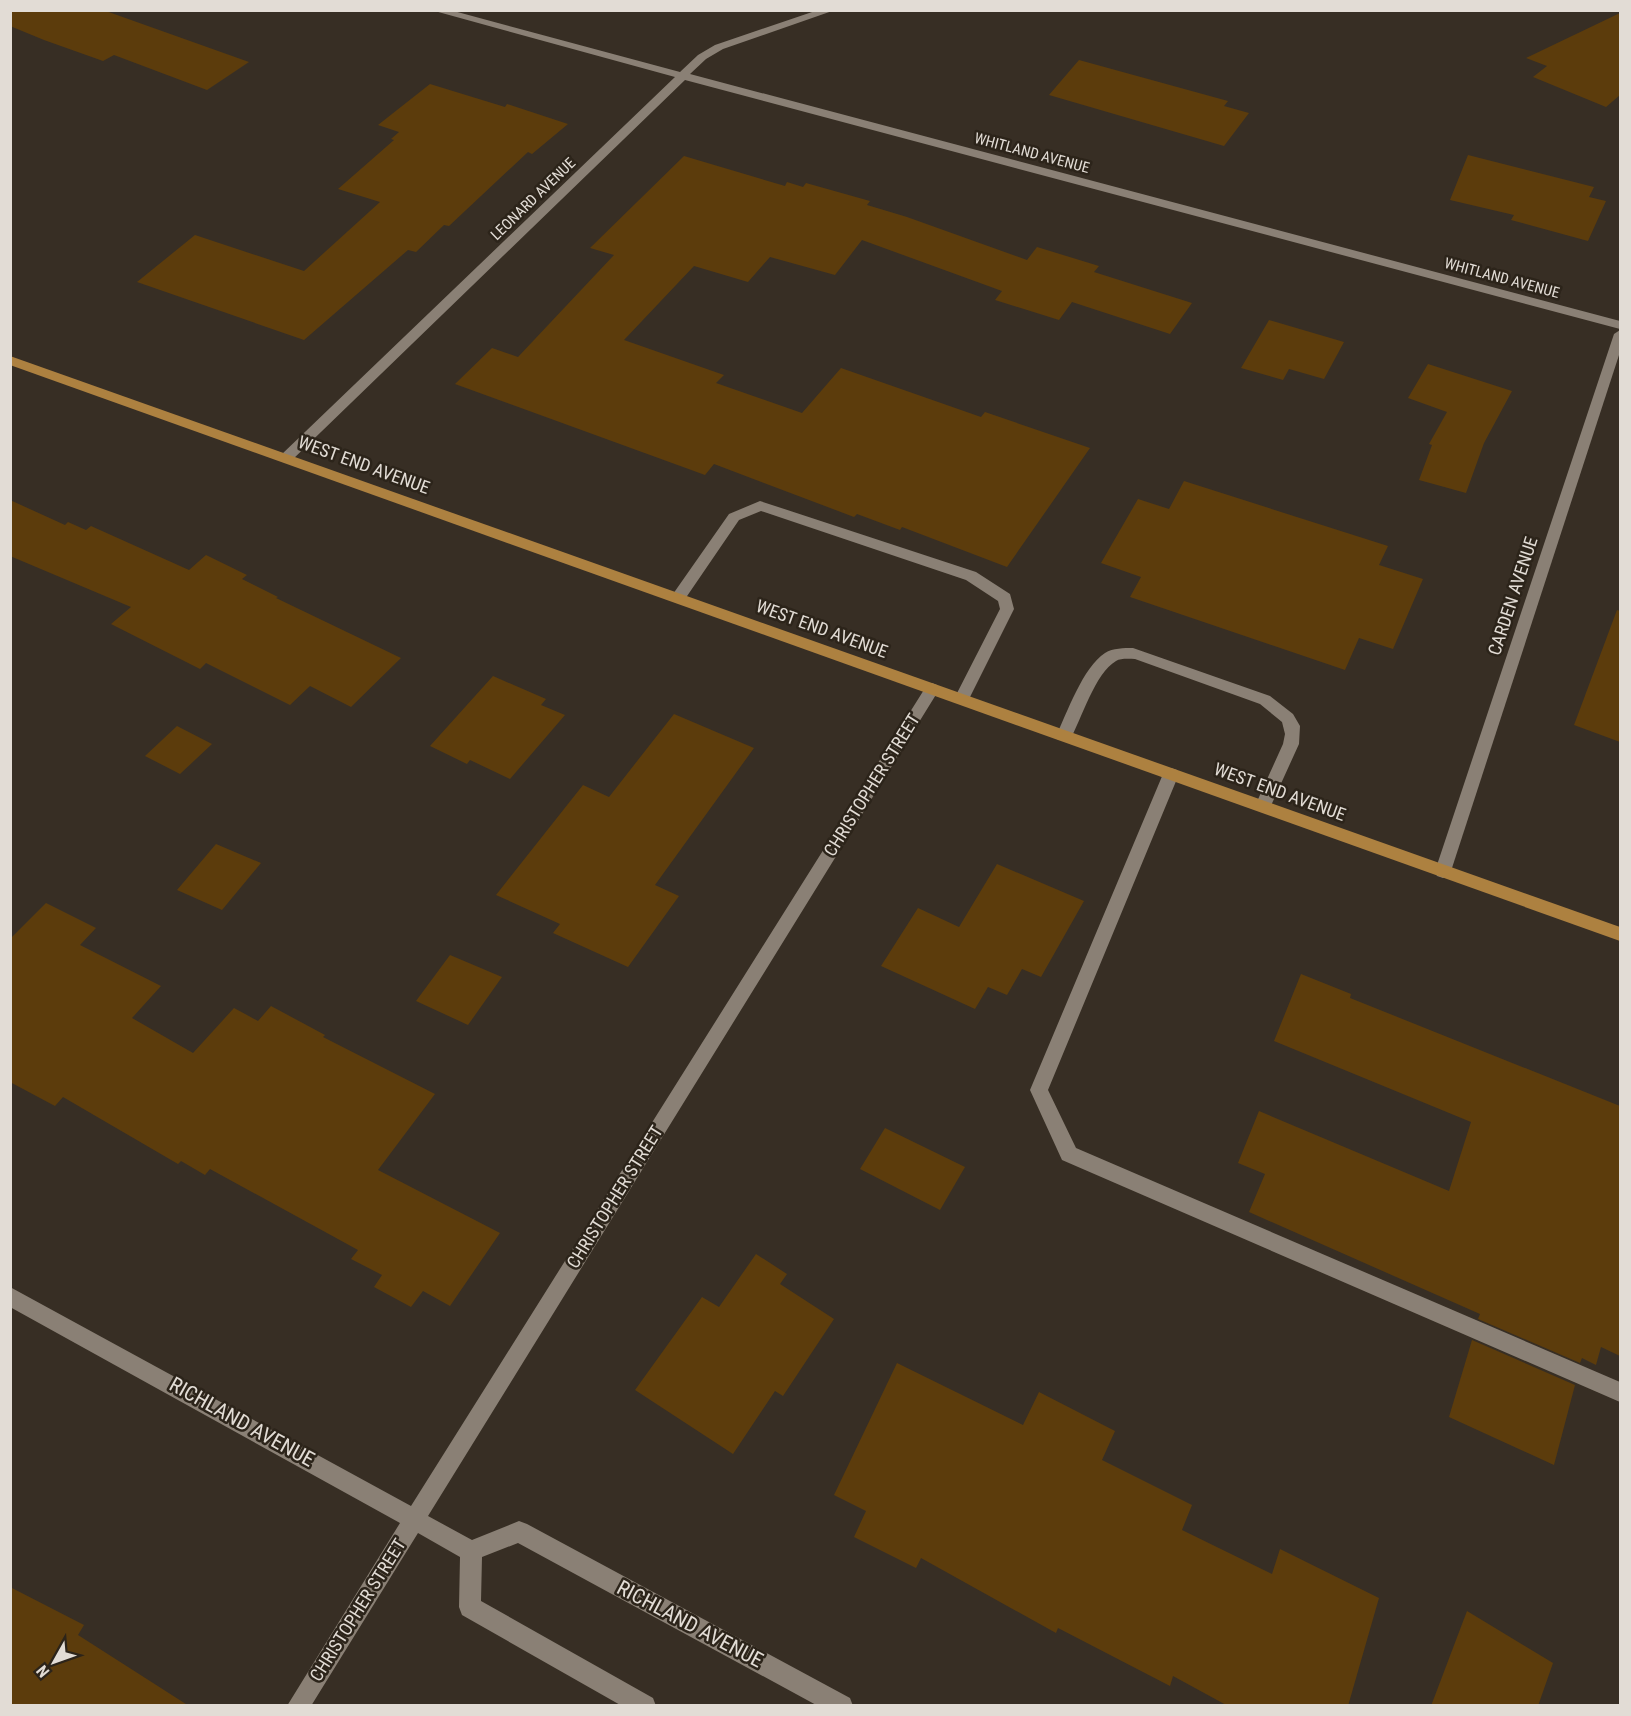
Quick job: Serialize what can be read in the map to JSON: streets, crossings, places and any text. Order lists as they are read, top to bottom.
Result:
{
  "streets": {
    "main road": ["WEST END AVENUE"],
    "street": [
      "WHITLAND AVENUE",
      "LEONARD AVENUE",
      "CARDEN AVENUE",
      "CHRISTOPHER STREET",
      "RICHLAND AVENUE"
    ]
  },
  "crossings": [
    ["WHITLAND AVENUE", "LEONARD AVENUE"],
    ["LEONARD AVENUE", "WEST END AVENUE"],
    ["WEST END AVENUE", "CARDEN AVENUE"],
    ["WEST END AVENUE", "CHRISTOPHER STREET"],
    ["CHRISTOPHER STREET", "RICHLAND AVENUE"]
  ],
  "north": "bottom left"
}
